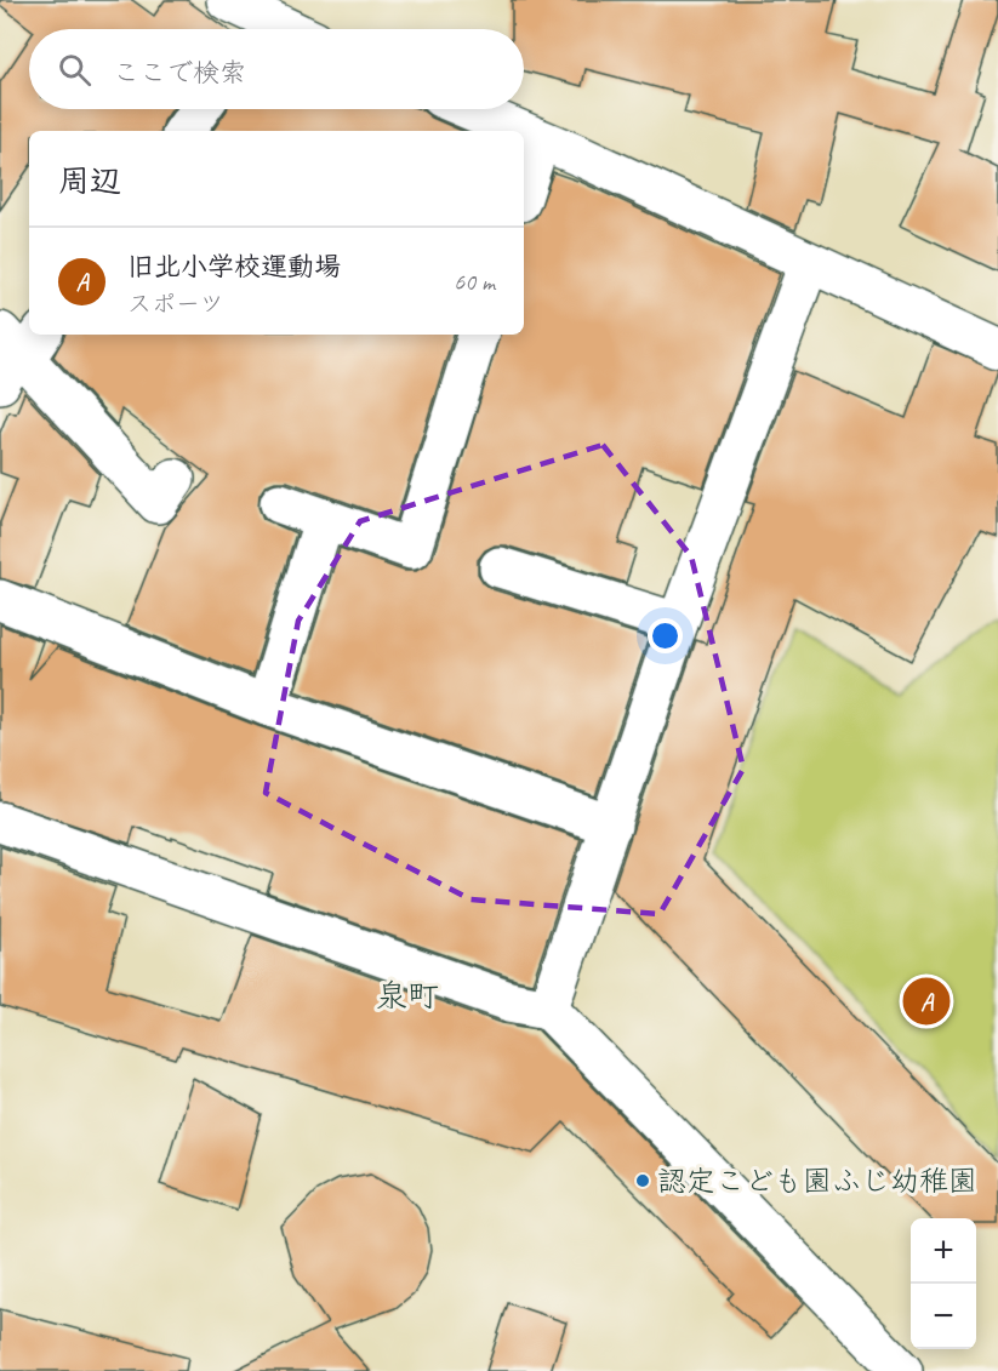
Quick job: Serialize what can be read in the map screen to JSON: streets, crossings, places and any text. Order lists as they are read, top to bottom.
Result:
{
  "districts": ["泉町"],
  "places": ["認定こども園ふじ幼稚園"],
  "page": {
    "search": "ここで検索",
    "heading": "周辺",
    "list": [
      {
        "mark": "A",
        "name": "旧北小学校運動場",
        "note": "スポーツ",
        "value": "60 m"
      }
    ],
    "pins": "A",
    "map_buttons": ["+", "−"]
  }
}
